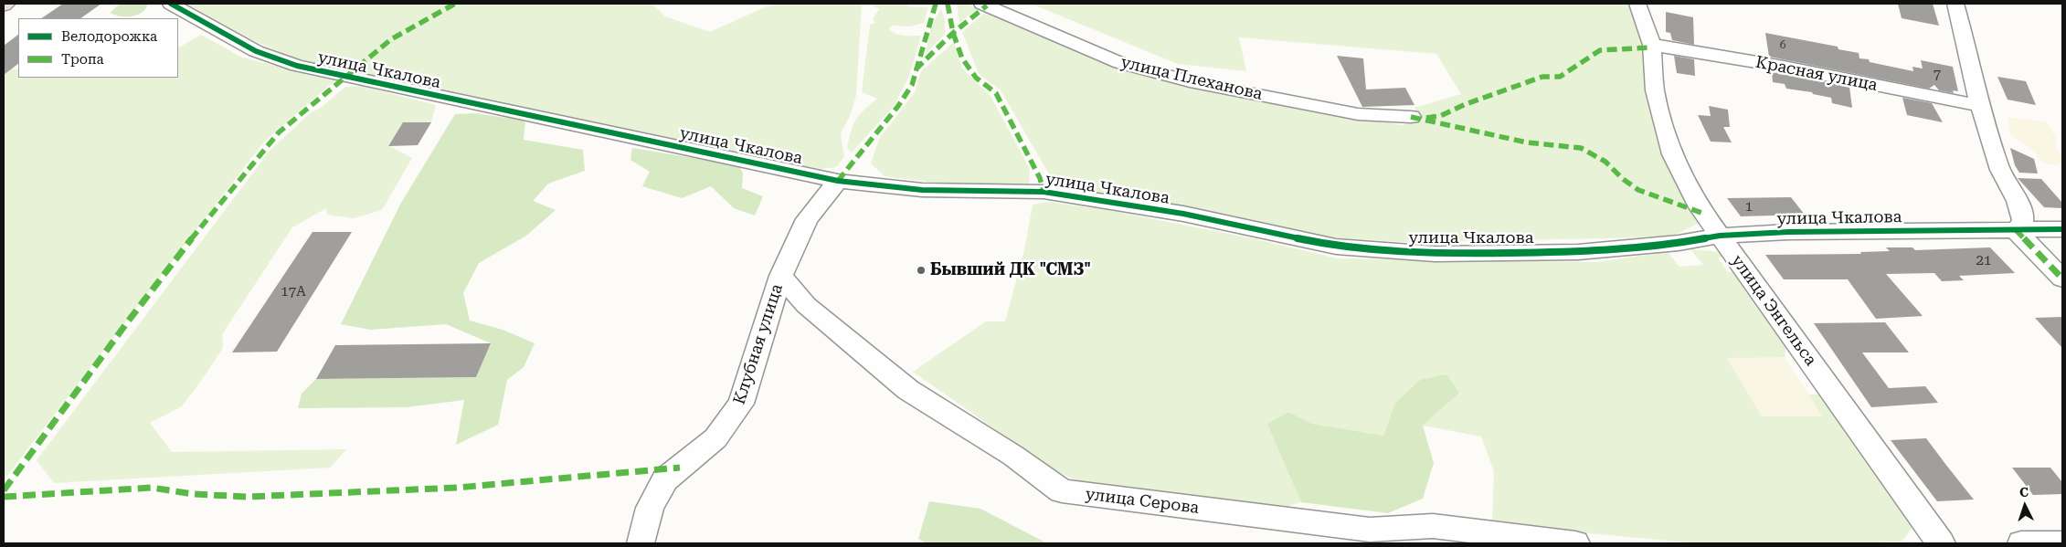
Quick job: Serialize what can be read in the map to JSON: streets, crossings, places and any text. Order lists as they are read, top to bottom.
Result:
{
  "streets": {
    "street": [
      "улица Чкалова",
      "Красная улица",
      "улица Плеханова",
      "улица Энгельса",
      "Клубная улица",
      "улица Серова"
    ]
  },
  "crossings": [
    ["улица Чкалова", "улица Энгельса"],
    ["улица Чкалова", "Клубная улица"],
    ["Красная улица", "улица Энгельса"],
    ["Клубная улица", "улица Серова"]
  ],
  "places": ["Бывший ДК \"СМЗ\""],
  "house_numbers": [
    "6",
    "7",
    "1",
    "21",
    "17А"
  ],
  "legend": ["Велодорожка", "Тропа"],
  "north": "top"
}
